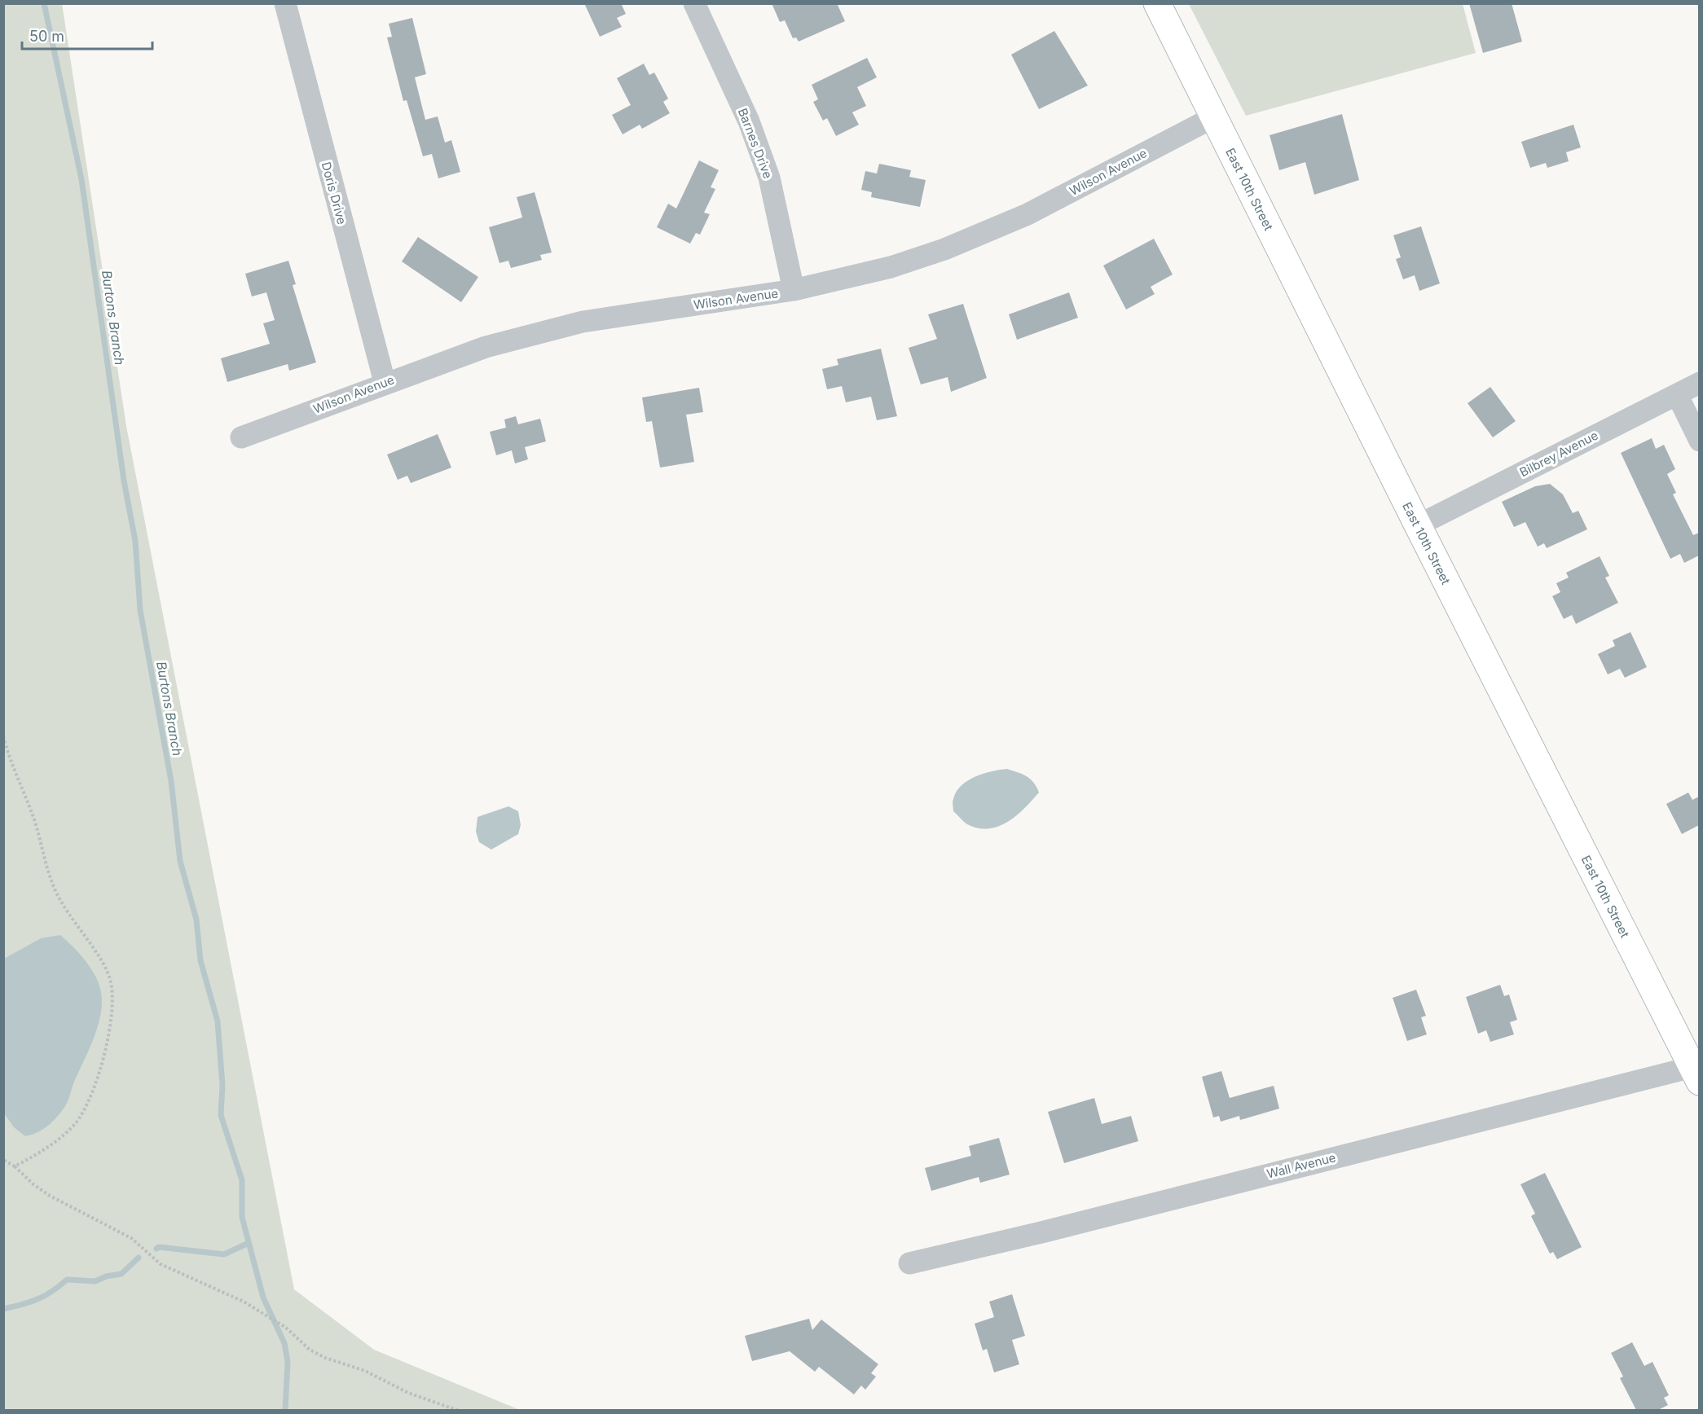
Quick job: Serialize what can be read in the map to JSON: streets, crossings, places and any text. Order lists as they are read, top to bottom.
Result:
{
  "streets": {
    "main road": ["East 10th Street"],
    "street": [
      "Barnes Drive",
      "Wilson Avenue",
      "Doris Drive",
      "Bilbrey Avenue",
      "Wall Avenue"
    ]
  },
  "crossings": [
    ["Barnes Drive", "Wilson Avenue"],
    ["Wilson Avenue", "East 10th Street"],
    ["Wilson Avenue", "Doris Drive"],
    ["East 10th Street", "Bilbrey Avenue"],
    ["East 10th Street", "Wall Avenue"]
  ],
  "water": ["Burtons Branch"],
  "scale_bar": "50 m"
}
